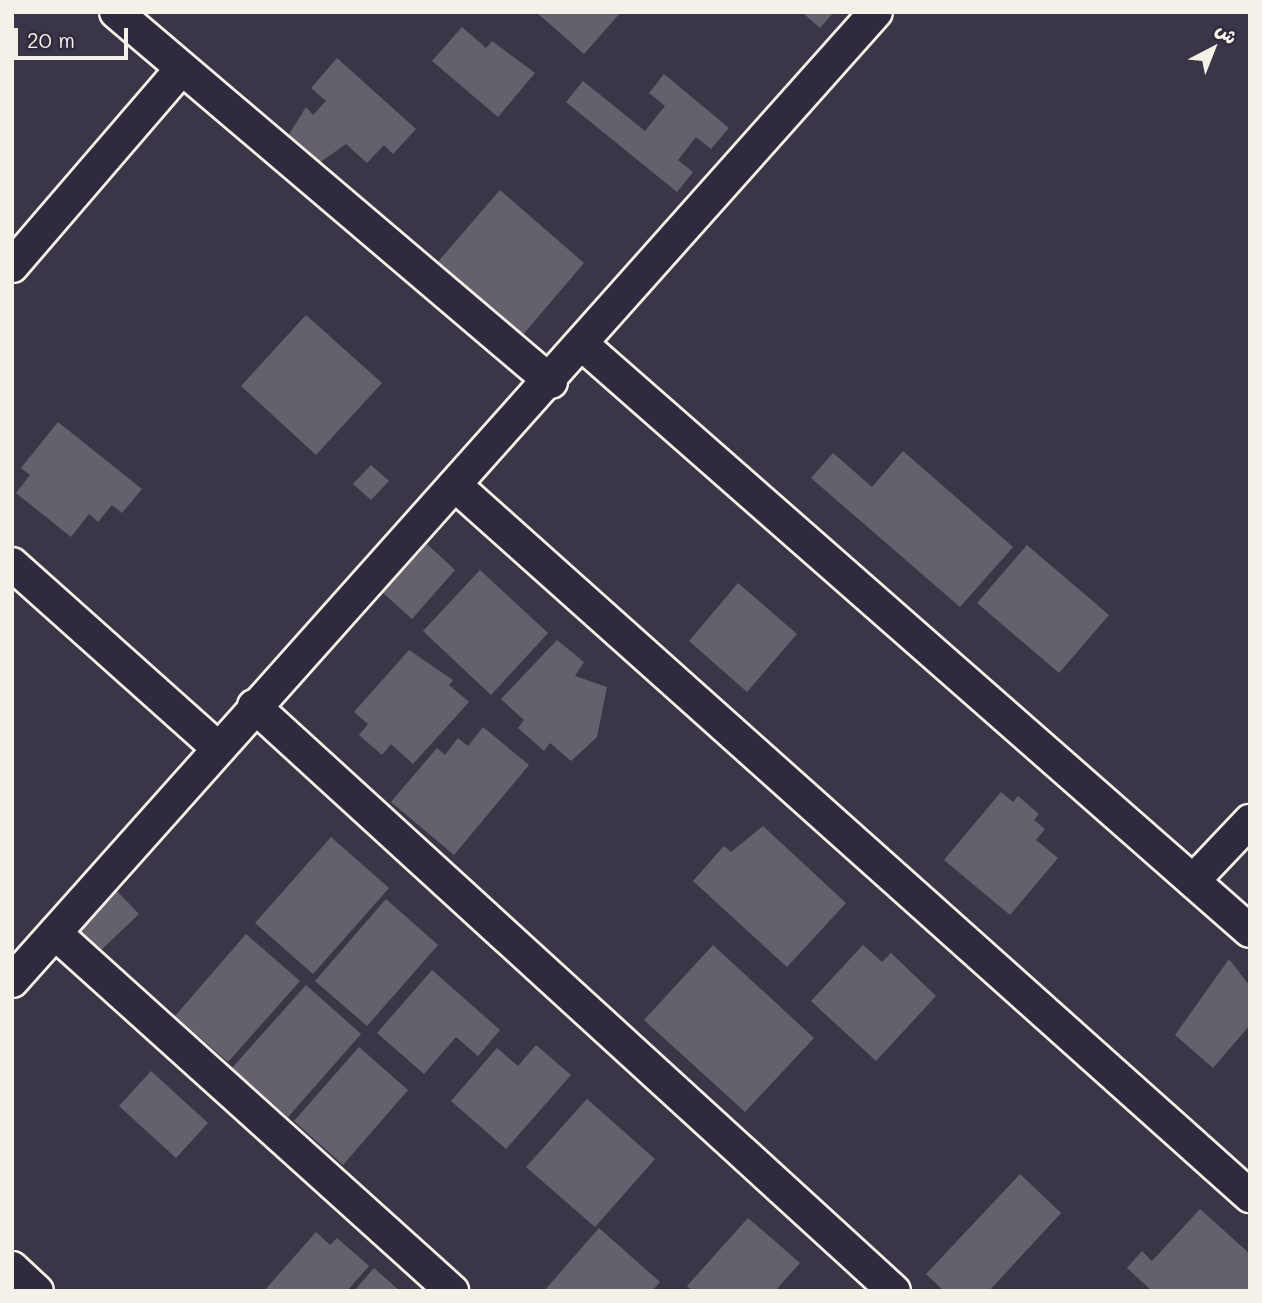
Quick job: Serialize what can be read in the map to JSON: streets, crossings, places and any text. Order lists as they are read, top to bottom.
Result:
{
  "scale_bar": "20 m",
  "north": "top right"
}
